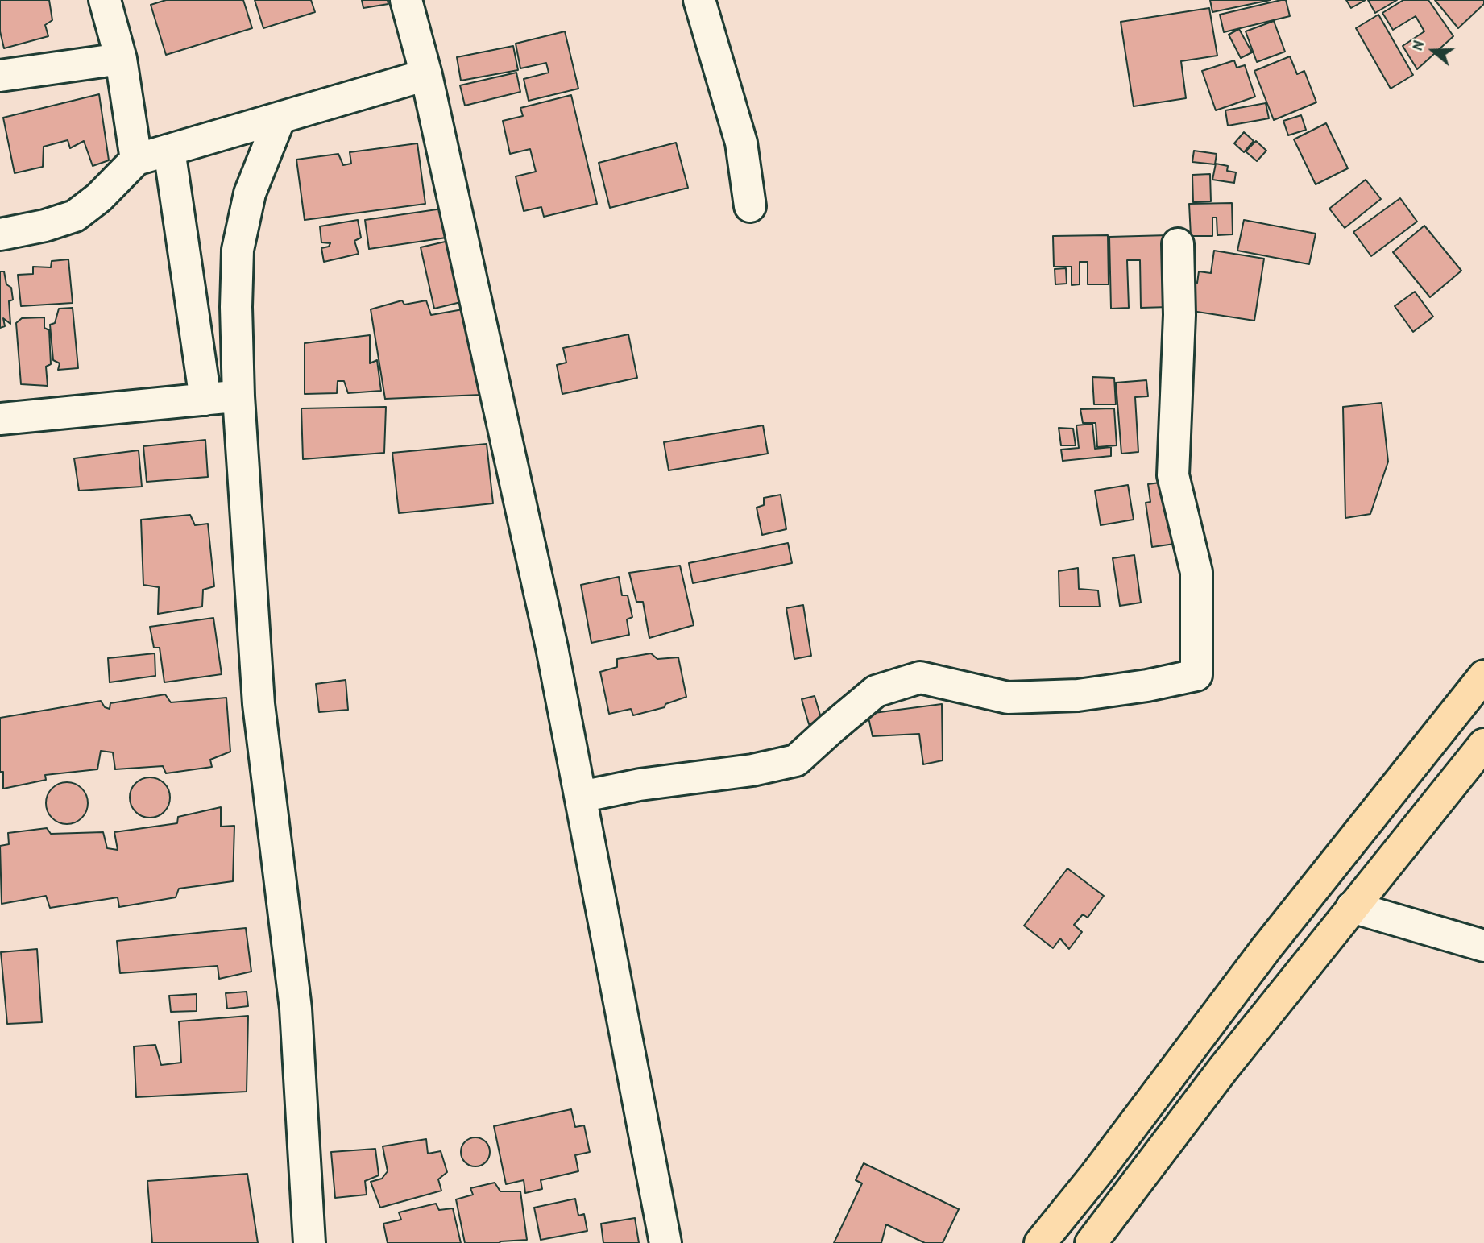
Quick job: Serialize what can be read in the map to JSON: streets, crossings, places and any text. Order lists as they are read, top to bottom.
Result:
{
  "north": "left"
}
